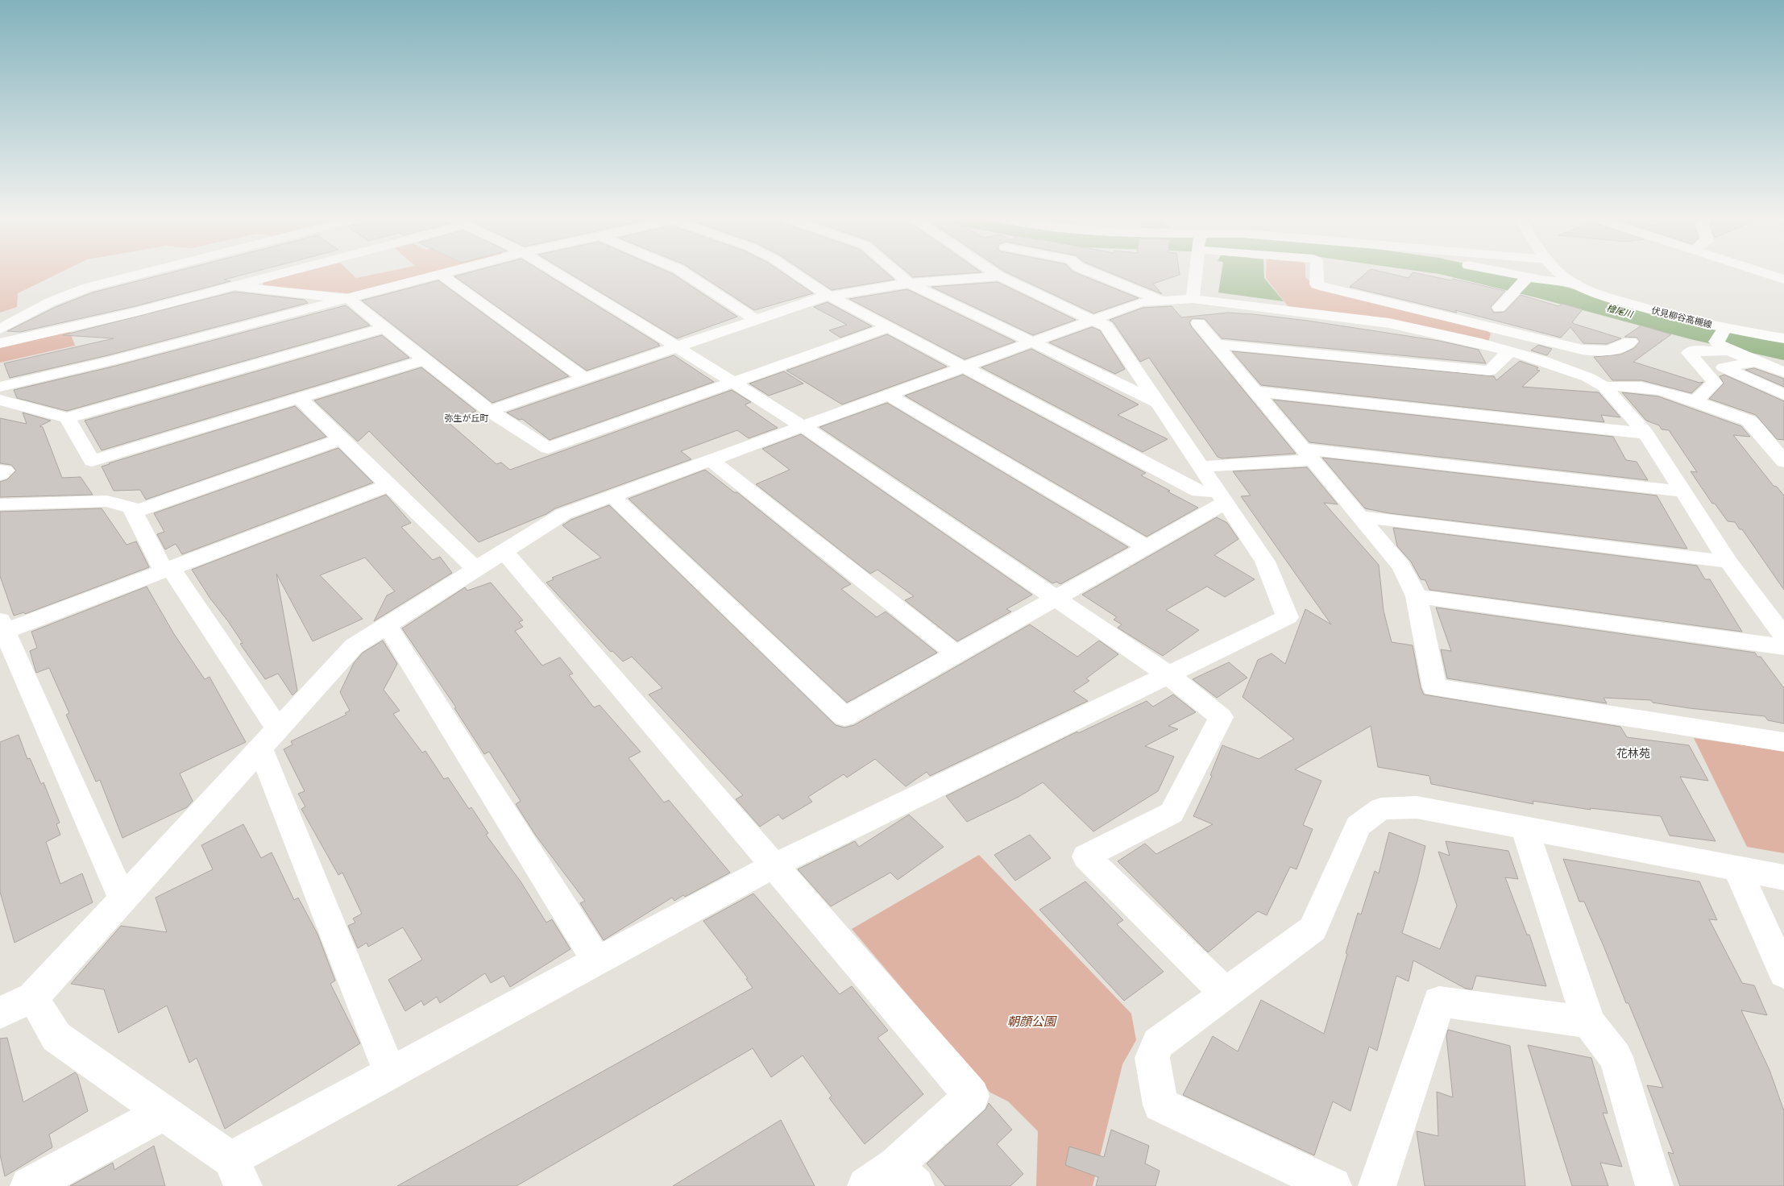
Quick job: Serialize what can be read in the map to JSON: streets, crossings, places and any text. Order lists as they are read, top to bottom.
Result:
{
  "streets": {
    "street": ["伏見柳谷高槻線"]
  },
  "districts": ["弥生が丘町", "花林苑"],
  "water": ["檜尾川"],
  "parks": ["朝顔公園"]
}
